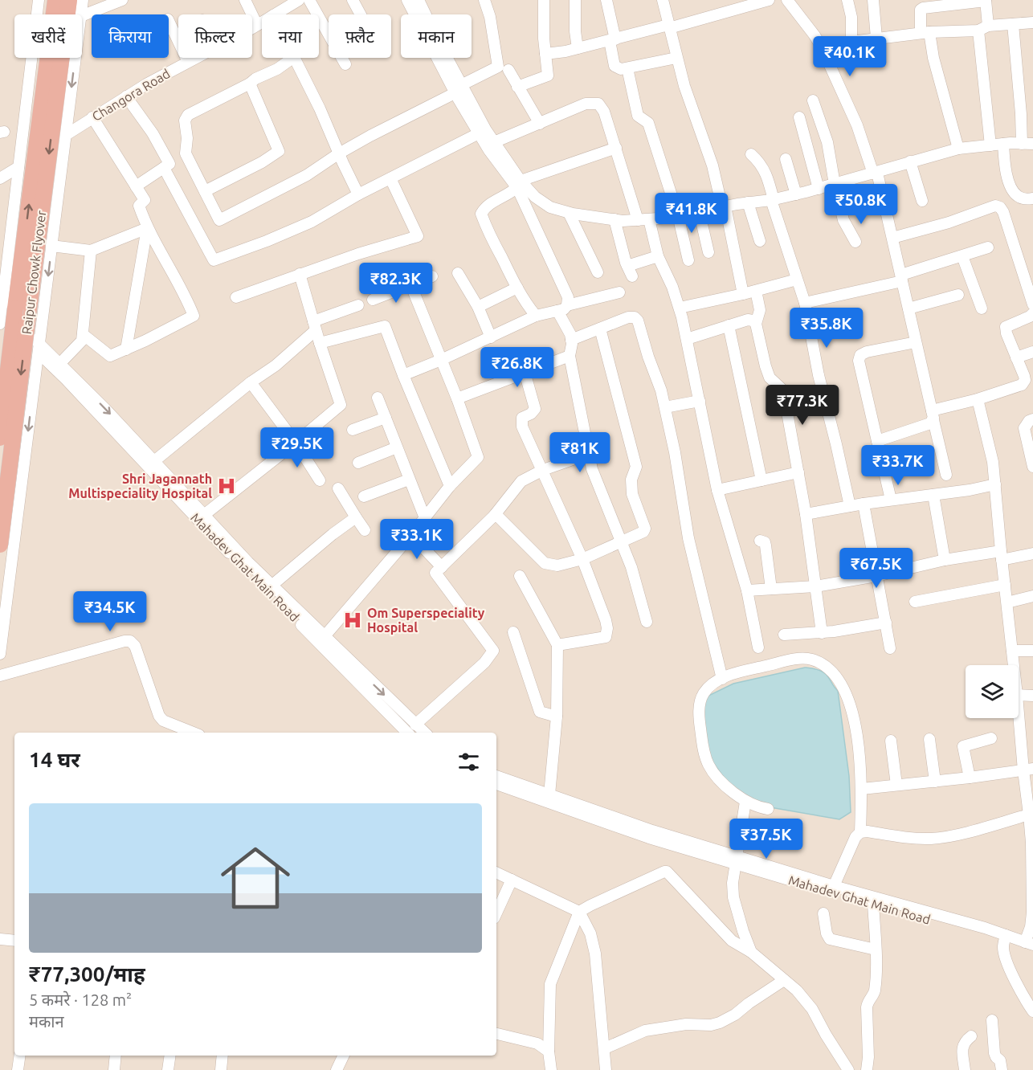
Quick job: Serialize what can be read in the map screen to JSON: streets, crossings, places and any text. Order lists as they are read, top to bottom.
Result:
{
  "streets": {
    "highway": ["Raipur Chowk Flyover"],
    "street": ["Changora Road", "Mahadev Ghat Main Road"]
  },
  "places": {
    "hospital": ["Shri Jagannath Multispeciality Hospital", "Om Superspeciality Hospital"]
  },
  "page": {
    "chip": [
      "खरीदें",
      "किराया",
      "फ़िल्टर",
      "नया",
      "फ़्लैट",
      "मकान"
    ],
    "price": [
      "₹40.1K",
      "₹50.8K",
      "₹41.8K",
      "₹82.3K",
      "₹35.8K",
      "₹26.8K",
      "₹77.3K",
      "₹29.5K",
      "₹81K",
      "₹33.7K",
      "₹33.1K",
      "₹67.5K",
      "₹34.5K",
      "₹37.5K"
    ],
    "heading": "14 घर",
    "list": [
      {
        "name": "₹77,300/माह",
        "note": "5 कमरे · 128 m² · मकान"
      }
    ]
  }
}
